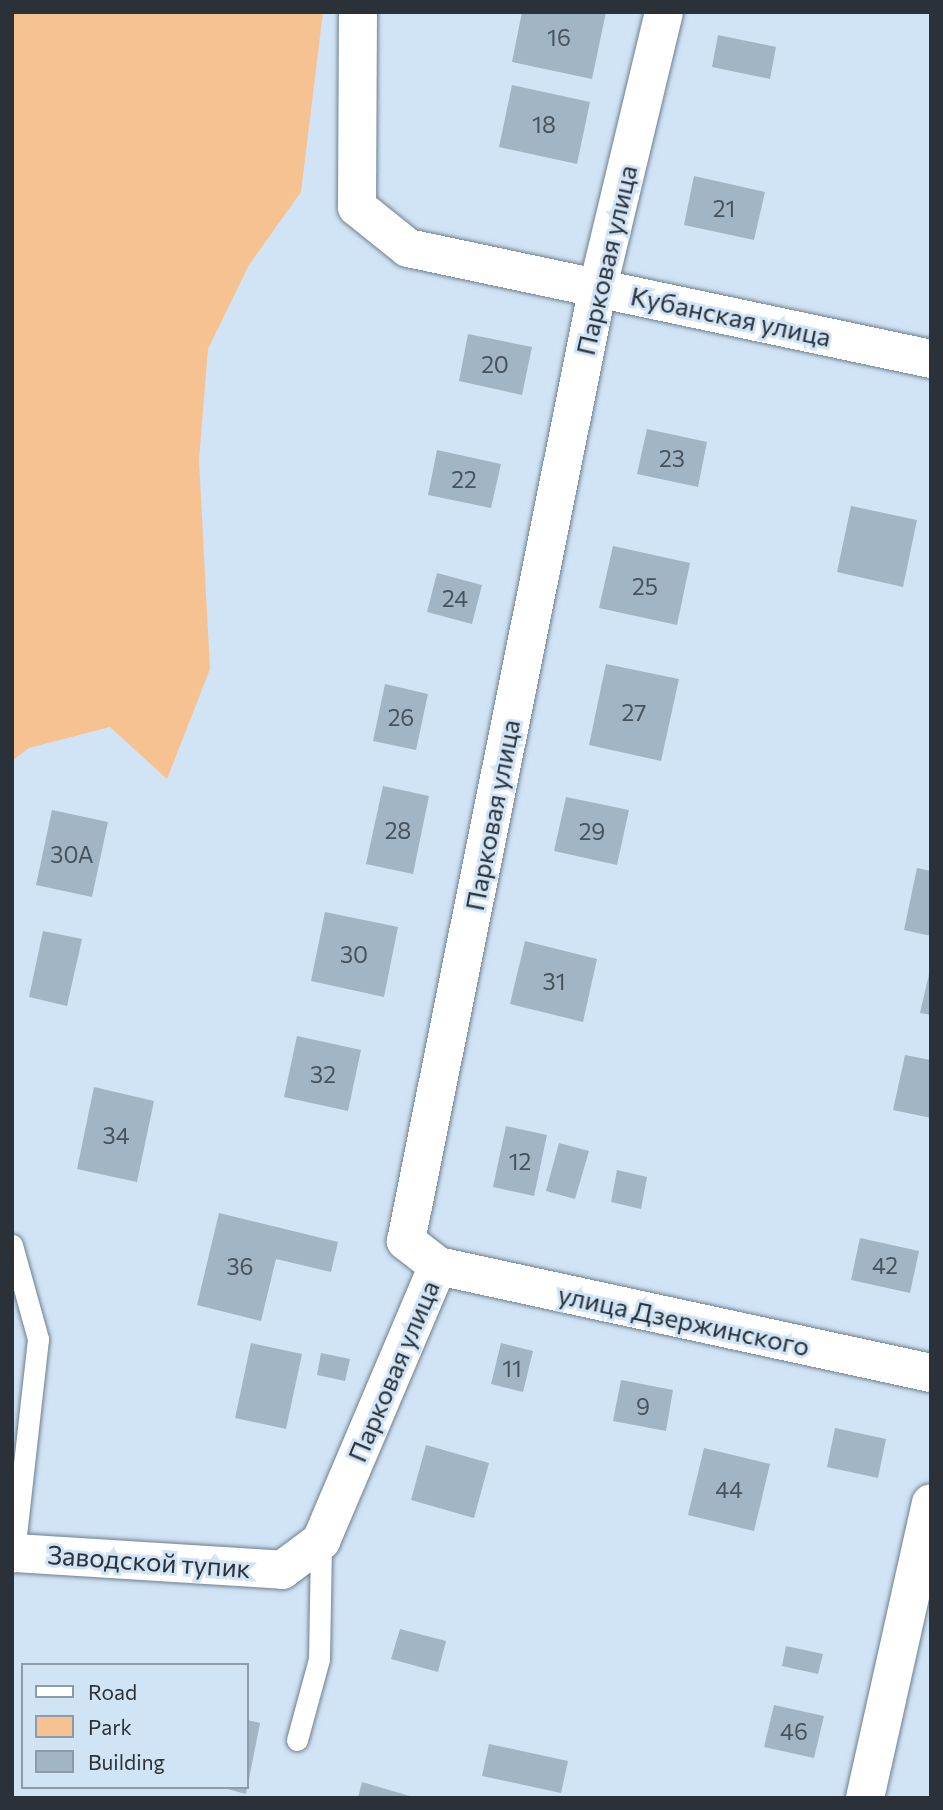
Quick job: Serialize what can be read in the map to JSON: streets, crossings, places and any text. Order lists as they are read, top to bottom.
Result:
{
  "streets": {
    "street": [
      "Парковая улица",
      "Кубанская улица",
      "улица Дзержинского",
      "Заводской тупик"
    ]
  },
  "crossings": [
    ["Парковая улица", "Кубанская улица"],
    ["Парковая улица", "улица Дзержинского"],
    ["Парковая улица", "Заводской тупик"]
  ],
  "house_numbers": [
    "16",
    "18",
    "21",
    "20",
    "23",
    "22",
    "25",
    "24",
    "27",
    "26",
    "28",
    "29",
    "30А",
    "30",
    "31",
    "32",
    "34",
    "12",
    "42",
    "36",
    "11",
    "9",
    "44",
    "46"
  ],
  "legend": ["Road", "Park", "Building"]
}
